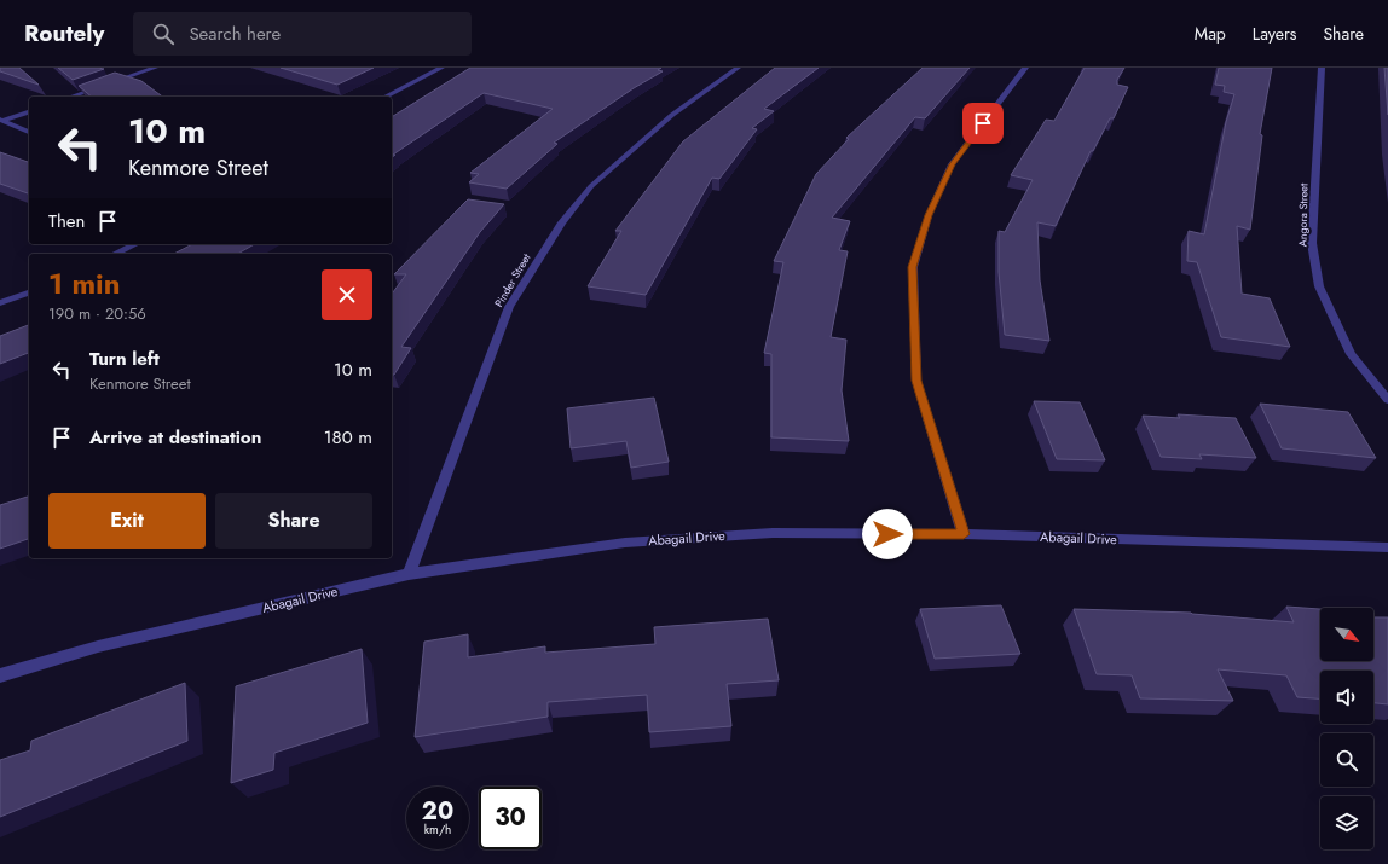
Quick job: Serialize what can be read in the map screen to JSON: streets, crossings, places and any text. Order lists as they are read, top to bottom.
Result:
{
  "streets": {
    "street": ["Angora Street", "Pinder Street", "Abagail Drive"]
  },
  "crossings": [
    ["Pinder Street", "Abagail Drive"]
  ],
  "north": "bottom right",
  "page": {
    "header": "Routely",
    "search": "Search here",
    "nav": ["Map", "Layers", "Share"],
    "turn": ["10 m", "Kenmore Street"],
    "then": "Then",
    "heading": ["1 min", "190 m · 20:56"],
    "list": [
      {
        "name": "Turn left",
        "note": "Kenmore Street",
        "value": "10 m"
      },
      {
        "name": "Arrive at destination",
        "value": "180 m"
      }
    ],
    "buttons": ["Exit", "Share"],
    "speed": "20 km/h",
    "limit": "30"
  }
}
